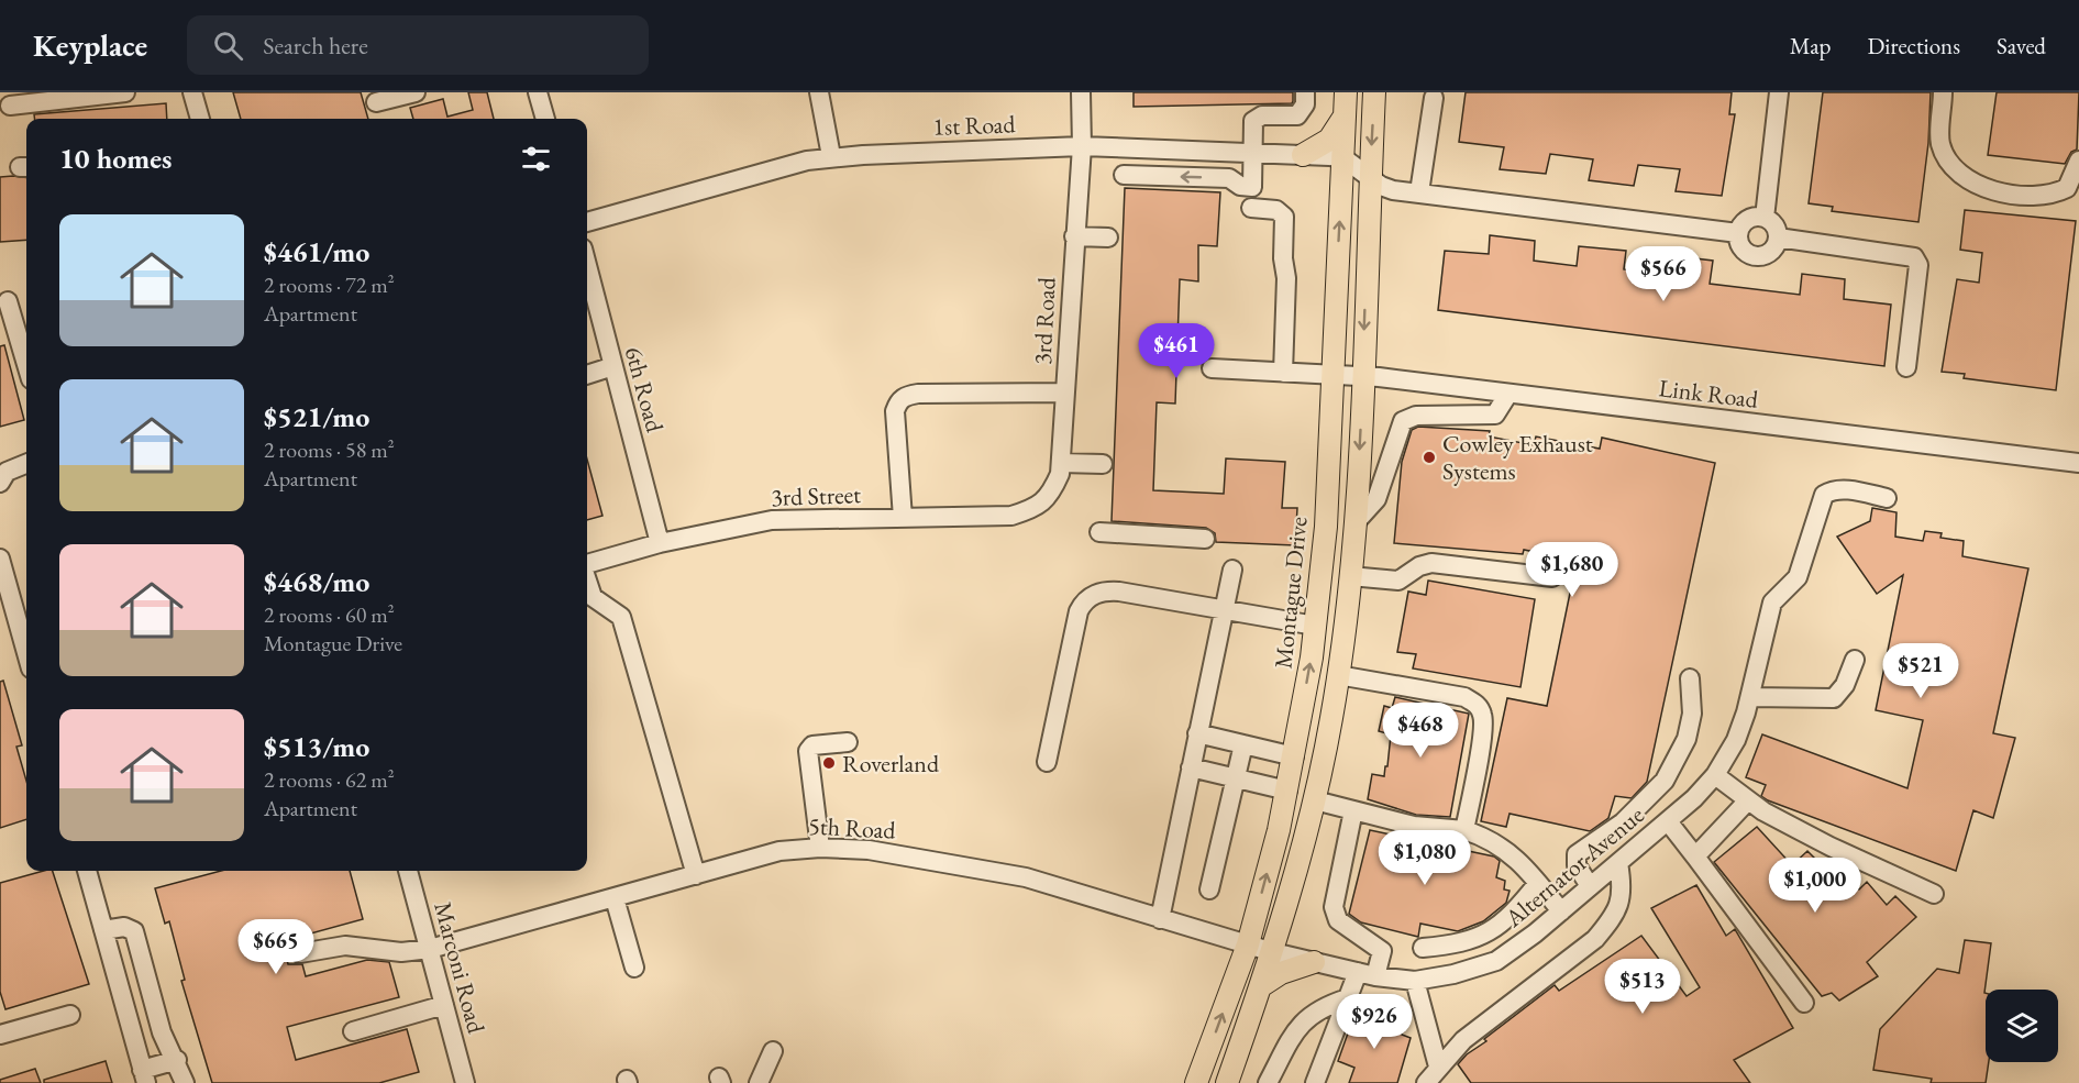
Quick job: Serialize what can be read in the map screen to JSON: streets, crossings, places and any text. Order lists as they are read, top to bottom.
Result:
{
  "streets": {
    "main road": ["Montague Drive"],
    "street": [
      "1st Road",
      "3rd Road",
      "6th Road",
      "Link Road",
      "3rd Street",
      "5th Road",
      "Alternator Avenue",
      "Marconi Road"
    ]
  },
  "crossings": [
    ["1st Road", "3rd Road"],
    ["1st Road", "Montague Drive"],
    ["3rd Road", "3rd Street"],
    ["6th Road", "3rd Street"],
    ["Link Road", "Montague Drive"],
    ["Montague Drive", "5th Road"],
    ["5th Road", "Alternator Avenue"],
    ["5th Road", "Marconi Road"]
  ],
  "places": ["Cowley Exhaust Systems", "Roverland"],
  "page": {
    "header": "Keyplace",
    "search": "Search here",
    "nav": ["Map", "Directions", "Saved"],
    "heading": "10 homes",
    "list": [
      {
        "name": "$461/mo",
        "note": "2 rooms · 72 m² · Apartment"
      },
      {
        "name": "$521/mo",
        "note": "2 rooms · 58 m² · Apartment"
      },
      {
        "name": "$468/mo",
        "note": "2 rooms · 60 m² · Montague Drive"
      },
      {
        "name": "$513/mo",
        "note": "2 rooms · 62 m² · Apartment"
      }
    ],
    "price": [
      "$566",
      "$461",
      "$1,680",
      "$521",
      "$468",
      "$1,080",
      "$1,000",
      "$665",
      "$513",
      "$926"
    ]
  }
}
